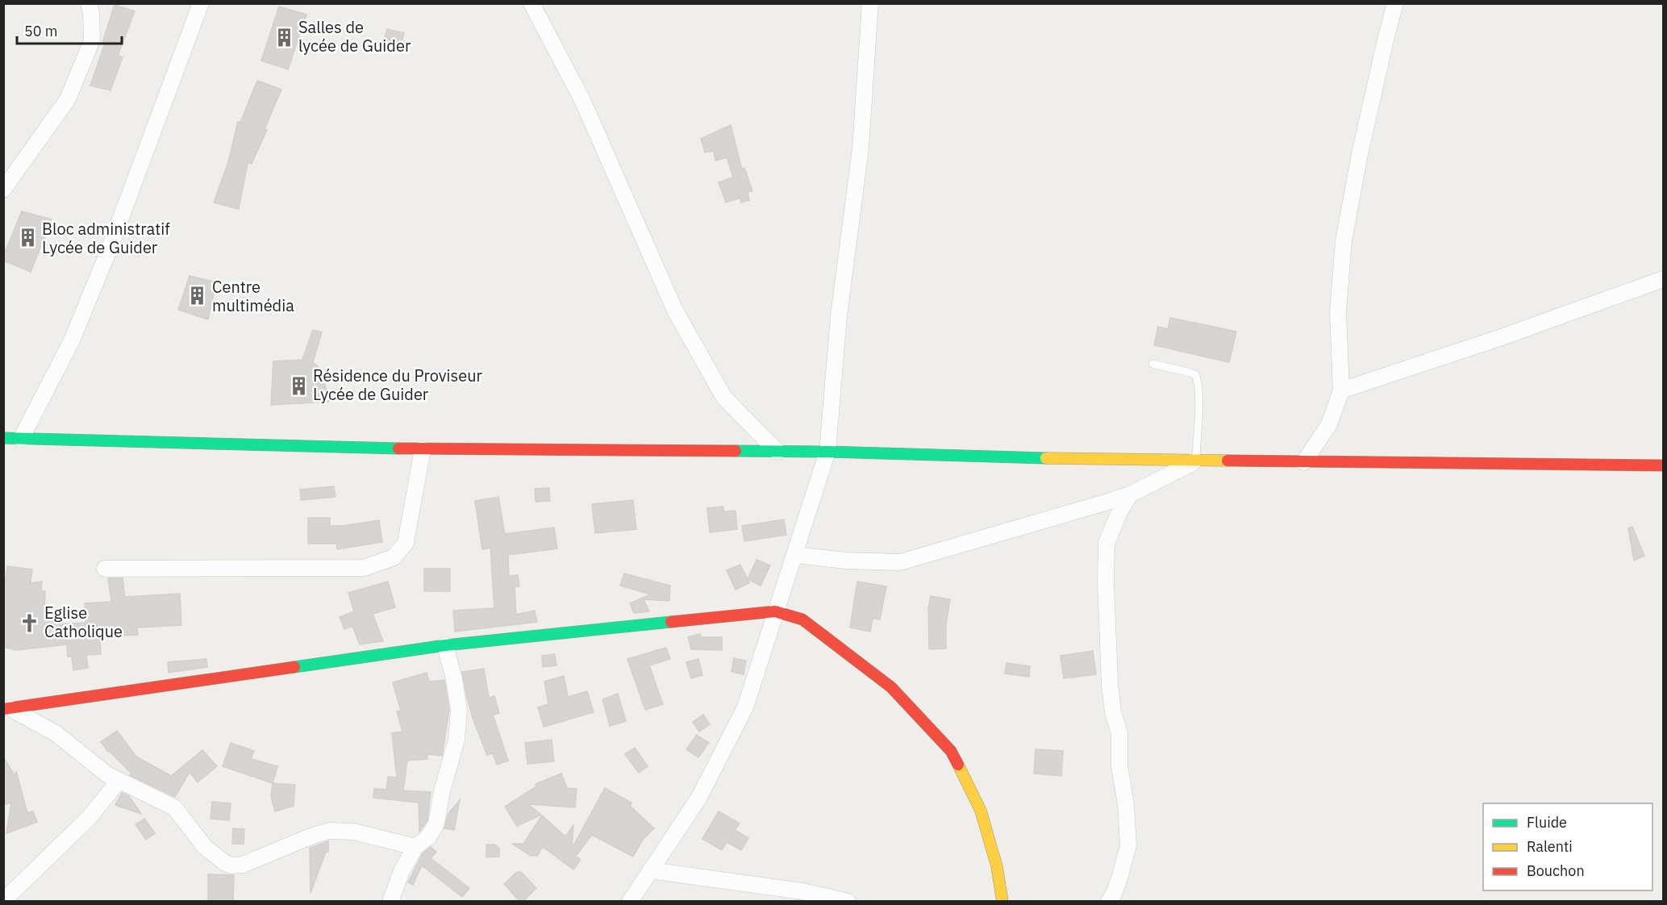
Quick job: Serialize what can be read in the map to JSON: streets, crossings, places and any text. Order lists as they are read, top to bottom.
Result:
{
  "places": {
    "building": [
      "Salles de lycée de Guider",
      "Bloc administratif Lycée de Guider",
      "Centre multimédia",
      "Résidence du Proviseur Lycée de Guider"
    ],
    "church": ["Eglise Catholique"]
  },
  "legend": ["Fluide", "Ralenti", "Bouchon"],
  "scale_bar": "50 m"
}
